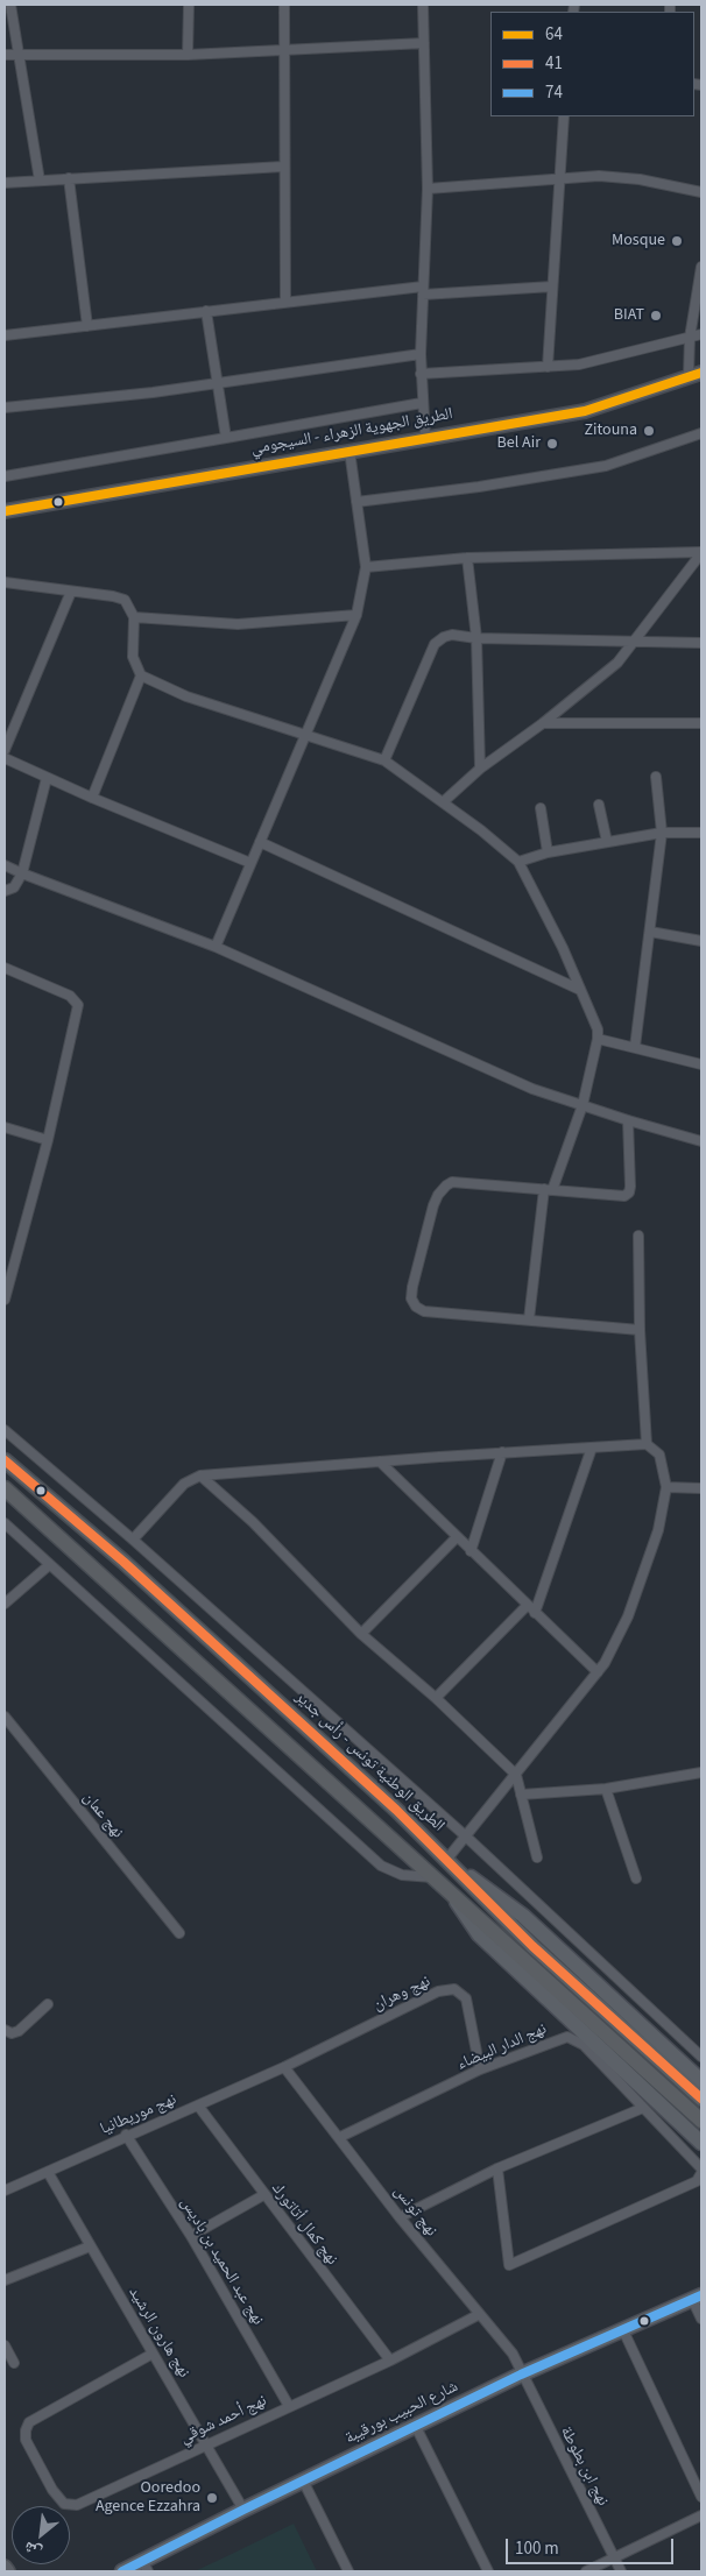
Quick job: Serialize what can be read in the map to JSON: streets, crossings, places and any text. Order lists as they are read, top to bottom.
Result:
{
  "streets": {
    "highway": ["الطريق الوطنية تونس - رأس جدير"],
    "main road": ["الطريق الجهوية الزهراء - السيجومي", "شارع الحبيب بورقيبة"],
    "street": [
      "نهج عمان",
      "نهج وهران",
      "نهج الدار البيضاء",
      "نهج موريطانيا",
      "نهج تونس",
      "نهج كمال أتاتورك",
      "نهج عبد الحميد بن باديس",
      "نهج هارون الرشيد",
      "نهج أحمد شوقي",
      "نهج ابن بطوطة"
    ]
  },
  "crossings": [
    ["نهج وهران", "نهج الدار البيضاء"],
    ["نهج وهران", "نهج موريطانيا"],
    ["نهج وهران", "نهج تونس"],
    ["نهج الدار البيضاء", "نهج تونس"],
    ["نهج موريطانيا", "نهج تونس"],
    ["نهج موريطانيا", "نهج كمال أتاتورك"],
    ["نهج موريطانيا", "نهج عبد الحميد بن باديس"],
    ["نهج موريطانيا", "نهج هارون الرشيد"],
    ["نهج تونس", "شارع الحبيب بورقيبة"],
    ["نهج تونس", "نهج أحمد شوقي"],
    ["نهج تونس", "نهج ابن بطوطة"],
    ["نهج كمال أتاتورك", "نهج أحمد شوقي"],
    ["نهج عبد الحميد بن باديس", "نهج أحمد شوقي"],
    ["نهج هارون الرشيد", "شارع الحبيب بورقيبة"],
    ["نهج هارون الرشيد", "نهج أحمد شوقي"],
    ["شارع الحبيب بورقيبة", "نهج ابن بطوطة"]
  ],
  "places": [
    "Mosque",
    "BIAT",
    "Zitouna",
    "Bel Air",
    "Ooredoo Agence Ezzahra"
  ],
  "lines": ["transit line 64", "transit line 41", "transit line 74"],
  "legend": ["64", "41", "74"],
  "scale_bar": "100 m",
  "north": "bottom left"
}
